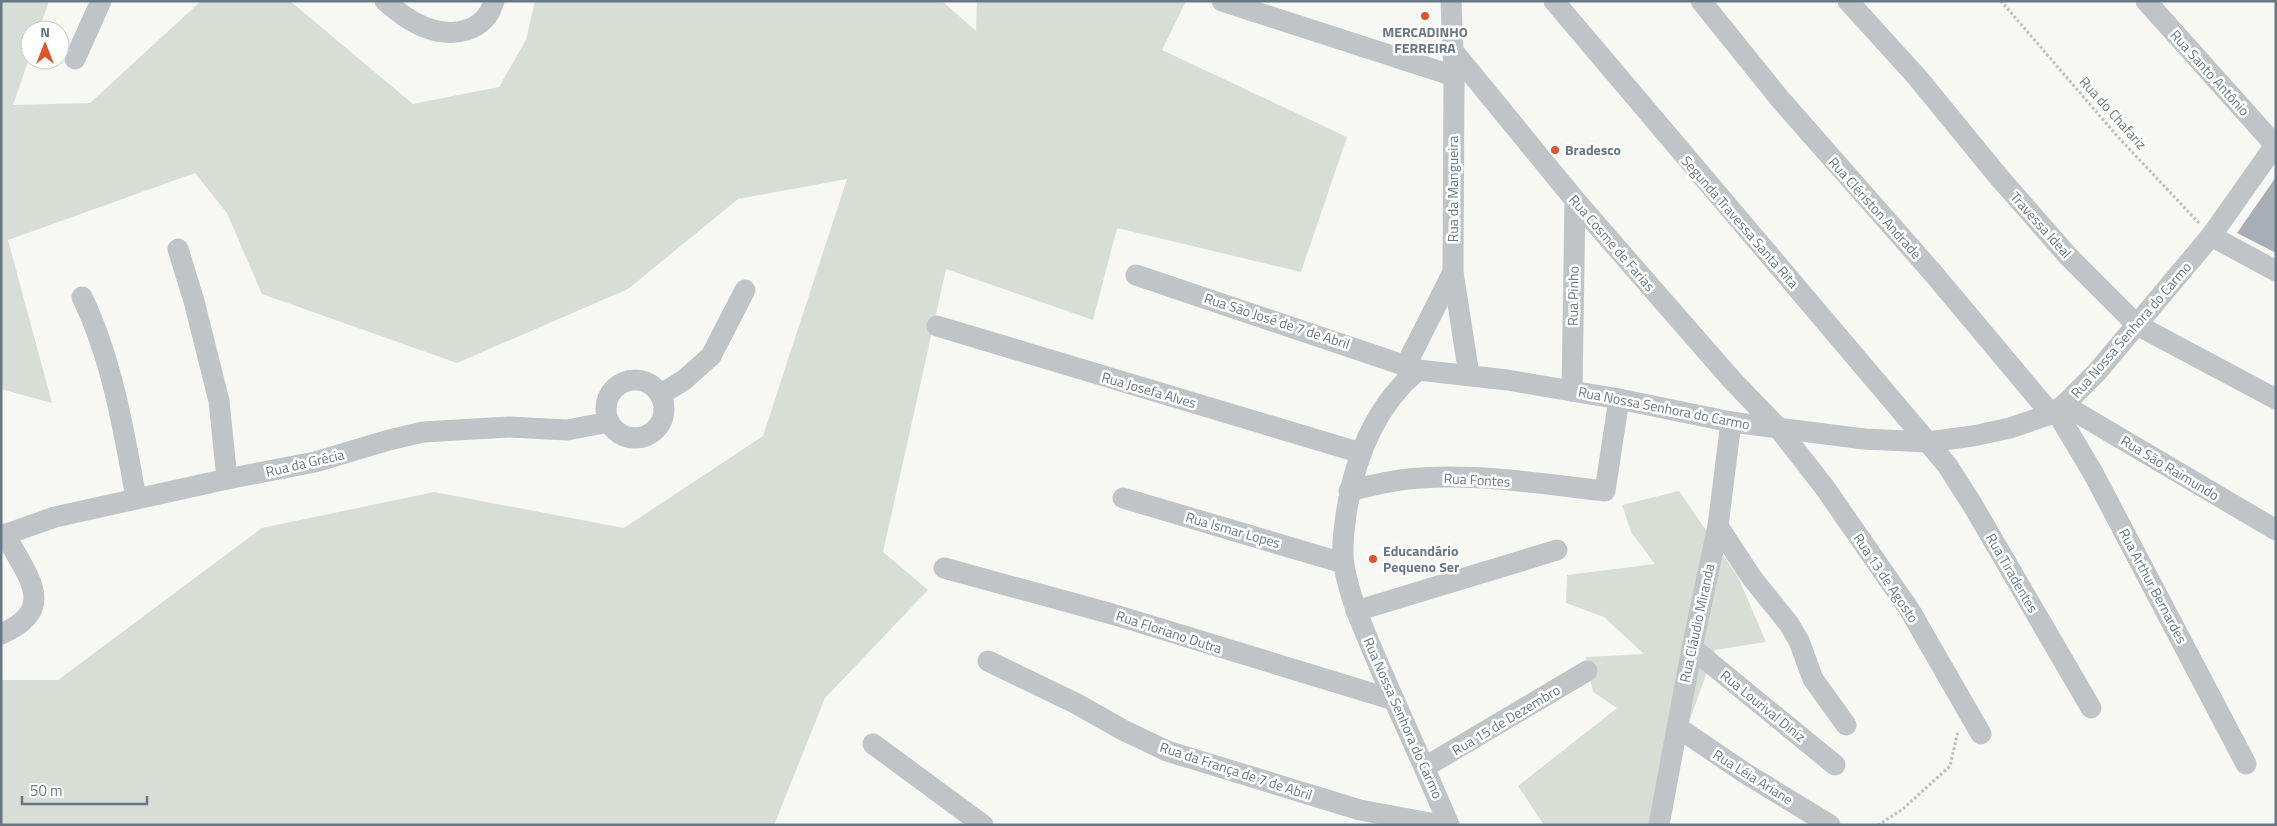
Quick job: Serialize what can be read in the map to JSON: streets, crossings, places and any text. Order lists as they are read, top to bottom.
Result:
{
  "streets": {
    "street": [
      "Rua Santo Antônio",
      "Rua da Mangueira",
      "Rua Clériston Andrade",
      "Segunda Travessa Santa Rita",
      "Travessa Ideal",
      "Rua Cosme de Farias",
      "Rua Pinho",
      "Rua São José de 7 de Abril",
      "Rua Nossa Senhora do Carmo",
      "Rua Josefa Alves",
      "Rua da Grécia",
      "Rua São Raimundo",
      "Rua Fontes",
      "Rua Ismar Lopes",
      "Rua Tiradentes",
      "Rua 13 de Agosto",
      "Rua Arthur Bernardes",
      "Rua Cláudio Miranda",
      "Rua Floriano Dutra",
      "Rua Lourival Diniz",
      "Rua 15 de Dezembro",
      "Rua da França de 7 de Abril",
      "Rua Léia Ariane"
    ],
    "path": ["Rua do Chafariz"]
  },
  "crossings": [
    ["Rua Santo Antônio", "Rua Nossa Senhora do Carmo"],
    ["Rua do Chafariz", "Rua Nossa Senhora do Carmo"],
    ["Rua da Mangueira", "Rua Cosme de Farias"],
    ["Rua da Mangueira", "Rua Nossa Senhora do Carmo"],
    ["Rua Clériston Andrade", "Rua Nossa Senhora do Carmo"],
    ["Rua Clériston Andrade", "Rua São Raimundo"],
    ["Rua Clériston Andrade", "Rua Arthur Bernardes"],
    ["Segunda Travessa Santa Rita", "Rua Nossa Senhora do Carmo"],
    ["Segunda Travessa Santa Rita", "Rua Tiradentes"],
    ["Travessa Ideal", "Rua Nossa Senhora do Carmo"],
    ["Rua Cosme de Farias", "Rua Pinho"],
    ["Rua Cosme de Farias", "Rua Nossa Senhora do Carmo"],
    ["Rua Cosme de Farias", "Rua 13 de Agosto"],
    ["Rua Pinho", "Rua Nossa Senhora do Carmo"],
    ["Rua São José de 7 de Abril", "Rua Nossa Senhora do Carmo"],
    ["Rua Nossa Senhora do Carmo", "Rua Josefa Alves"],
    ["Rua Nossa Senhora do Carmo", "Rua São Raimundo"],
    ["Rua Nossa Senhora do Carmo", "Rua Fontes"],
    ["Rua Nossa Senhora do Carmo", "Rua Ismar Lopes"],
    ["Rua Nossa Senhora do Carmo", "Rua Tiradentes"],
    ["Rua Nossa Senhora do Carmo", "Rua 13 de Agosto"],
    ["Rua Nossa Senhora do Carmo", "Rua Arthur Bernardes"],
    ["Rua Nossa Senhora do Carmo", "Rua Cláudio Miranda"],
    ["Rua Nossa Senhora do Carmo", "Rua Floriano Dutra"],
    ["Rua Nossa Senhora do Carmo", "Rua 15 de Dezembro"],
    ["Rua São Raimundo", "Rua Arthur Bernardes"],
    ["Rua Cláudio Miranda", "Rua Lourival Diniz"],
    ["Rua Cláudio Miranda", "Rua Léia Ariane"]
  ],
  "places": ["MERCADINHO FERREIRA", "Bradesco", "Educandário Pequeno Ser"],
  "scale_bar": "50 m",
  "north": "top"
}
